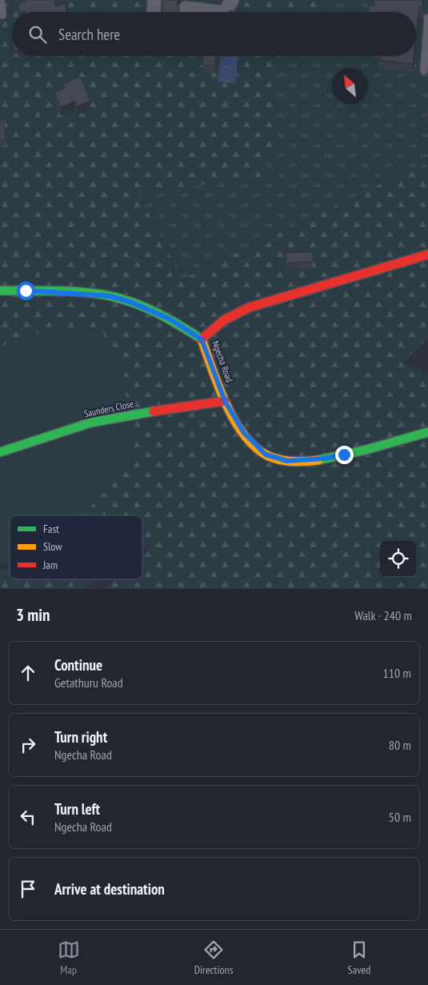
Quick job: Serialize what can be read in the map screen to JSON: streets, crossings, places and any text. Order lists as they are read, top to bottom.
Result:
{
  "streets": {
    "street": ["Ngecha Road", "Saunders Close"]
  },
  "crossings": [
    ["Ngecha Road", "Saunders Close"]
  ],
  "legend": ["Fast", "Slow", "Jam"],
  "north": "top left",
  "page": {
    "search": "Search here",
    "heading": ["3 min", "Walk · 240 m"],
    "list": [
      ["Continue", "Getathuru Road", "110 m"],
      ["Turn right", "Ngecha Road", "80 m"],
      ["Turn left", "Ngecha Road", "50 m"],
      "Arrive at destination"
    ],
    "nav": ["Map", "Directions", "Saved"]
  }
}
